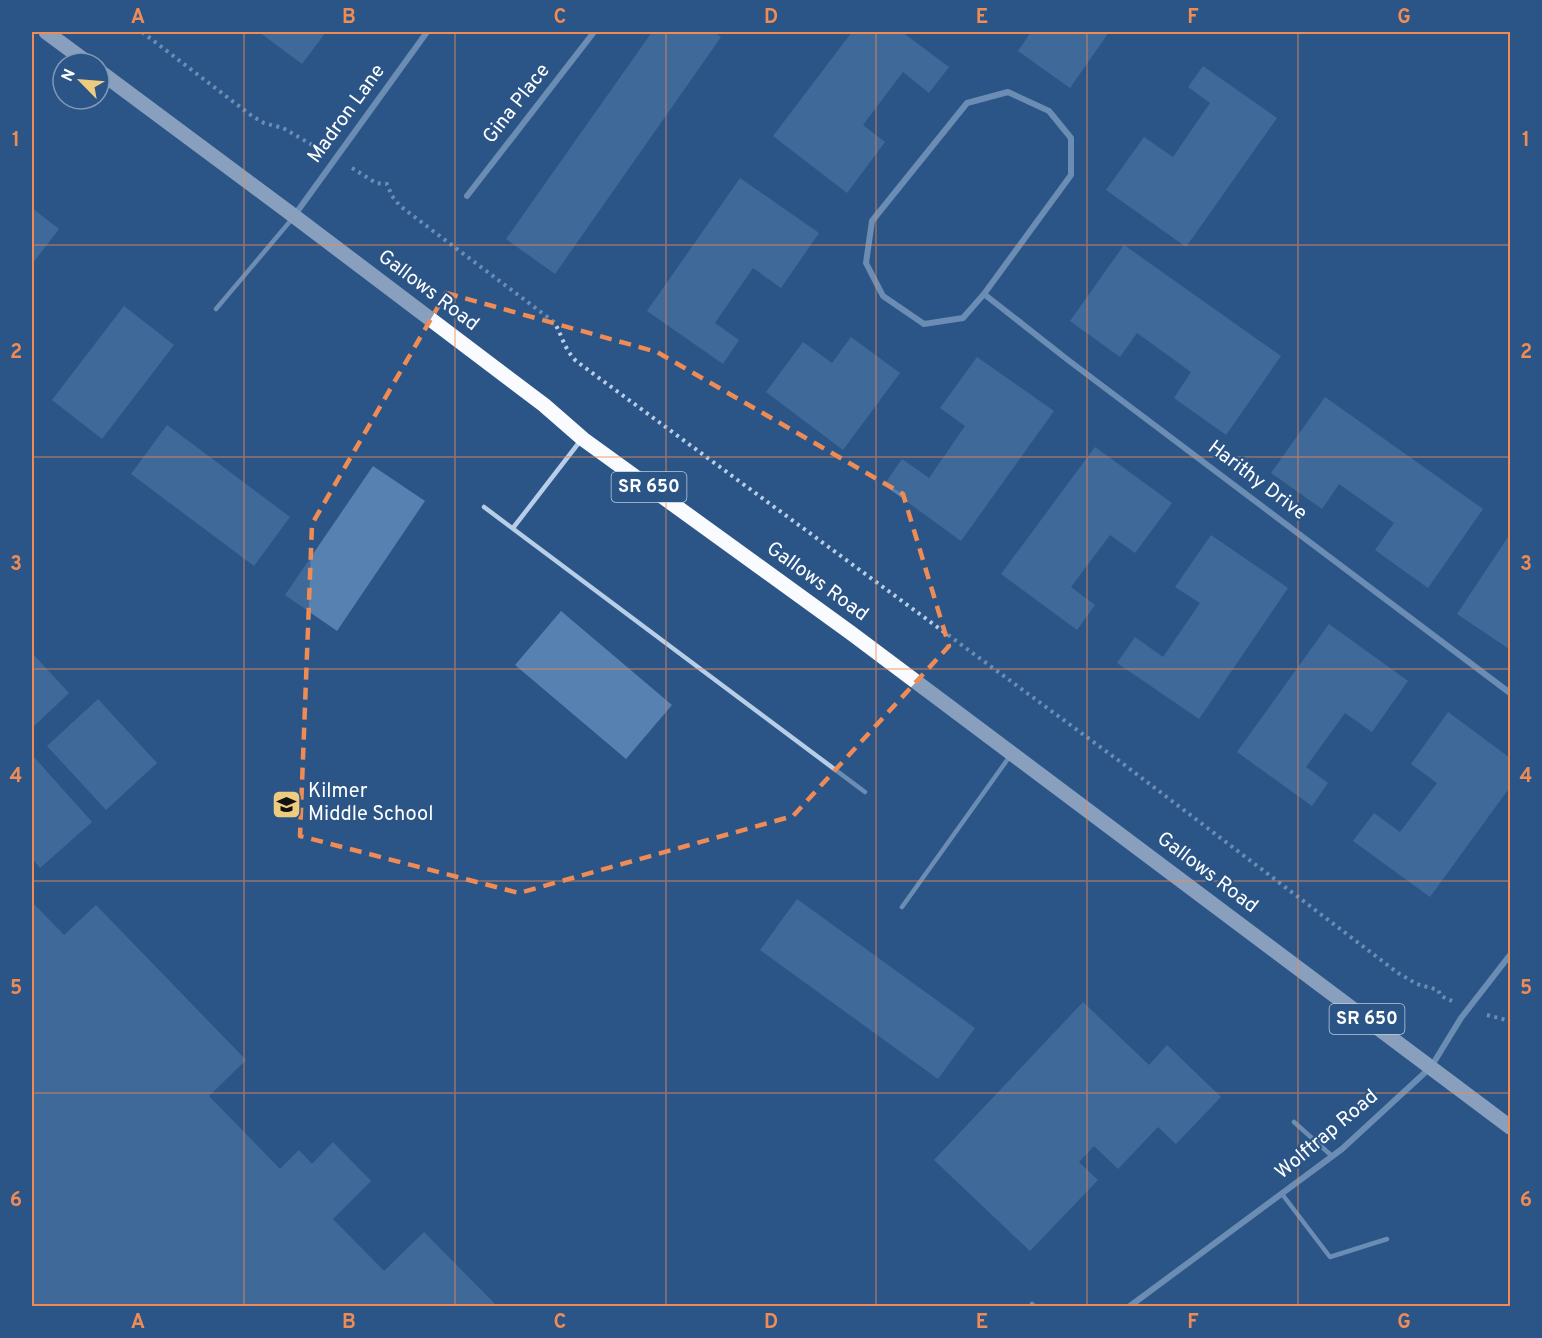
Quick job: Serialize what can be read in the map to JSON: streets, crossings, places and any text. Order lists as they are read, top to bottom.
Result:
{
  "streets": {
    "main road": ["Gallows Road", "SR 650"],
    "street": [
      "Gina Place",
      "Madron Lane",
      "Harithy Drive",
      "Wolftrap Road"
    ]
  },
  "crossings": [
    ["Madron Lane", "Gallows Road"],
    ["Gallows Road", "Wolftrap Road"]
  ],
  "places": {
    "school or university": ["Kilmer Middle School"]
  },
  "north": "top left",
  "grid": {
    "columns": [
      "A",
      "B",
      "C",
      "D",
      "E",
      "F",
      "G"
    ],
    "rows": [
      "1",
      "2",
      "3",
      "4",
      "5",
      "6"
    ]
  }
}
